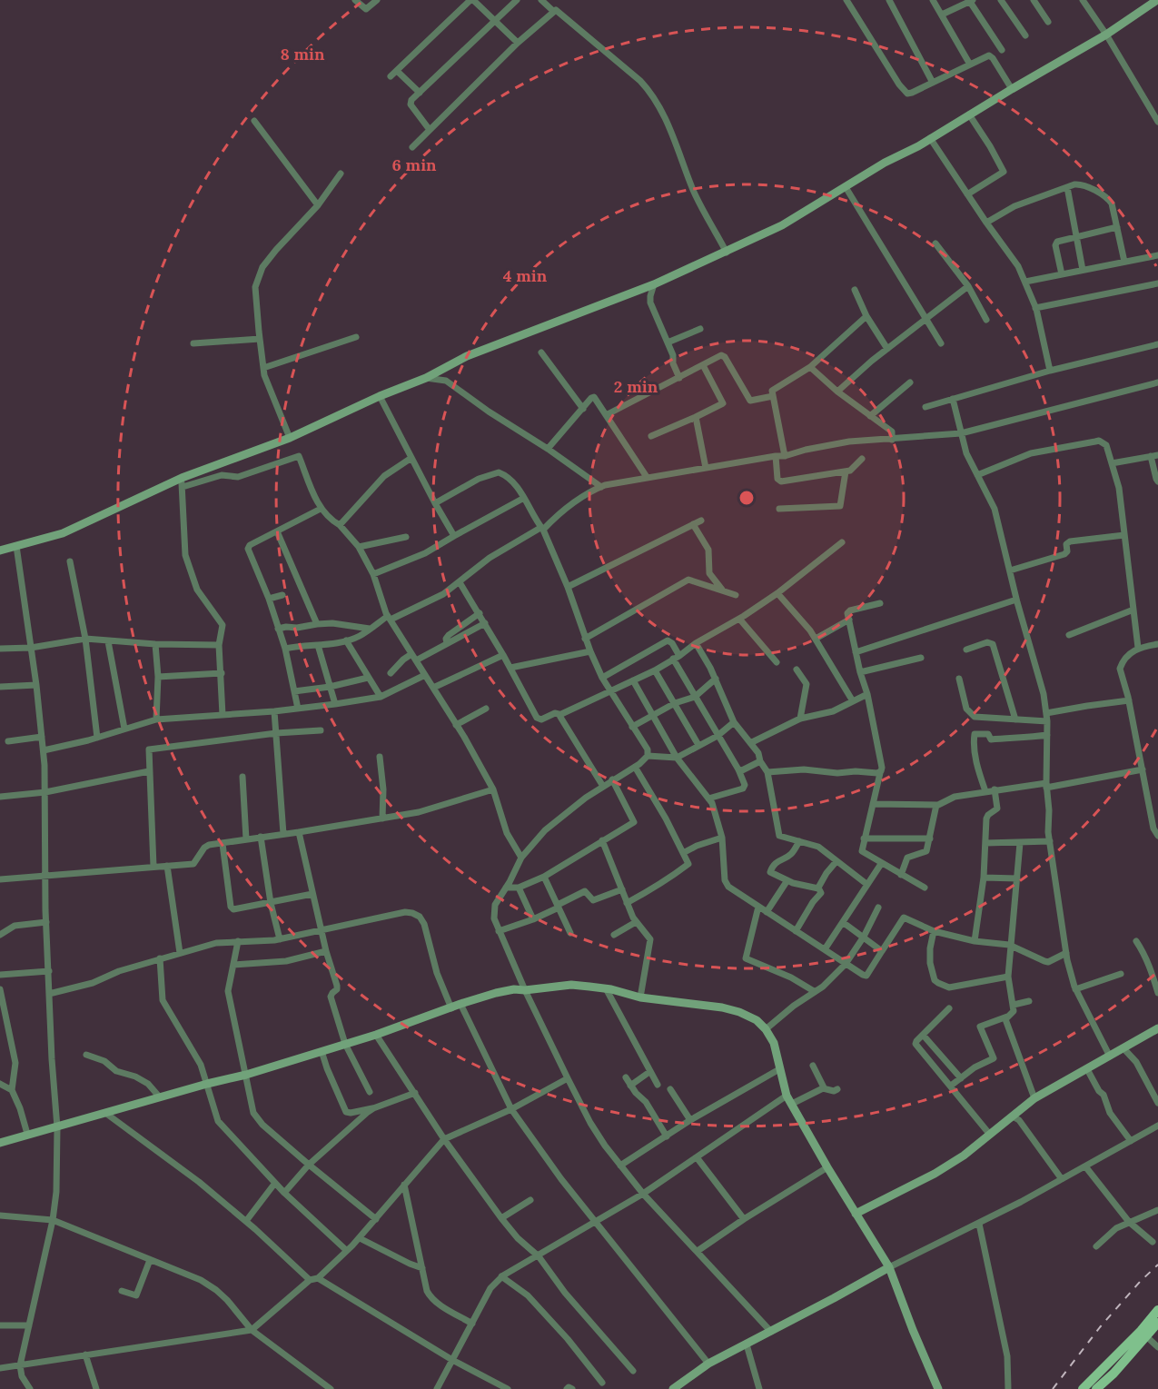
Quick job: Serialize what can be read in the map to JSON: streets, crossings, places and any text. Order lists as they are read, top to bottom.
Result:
{
  "rings": [
    "8 min",
    "6 min",
    "4 min",
    "2 min"
  ]
}
